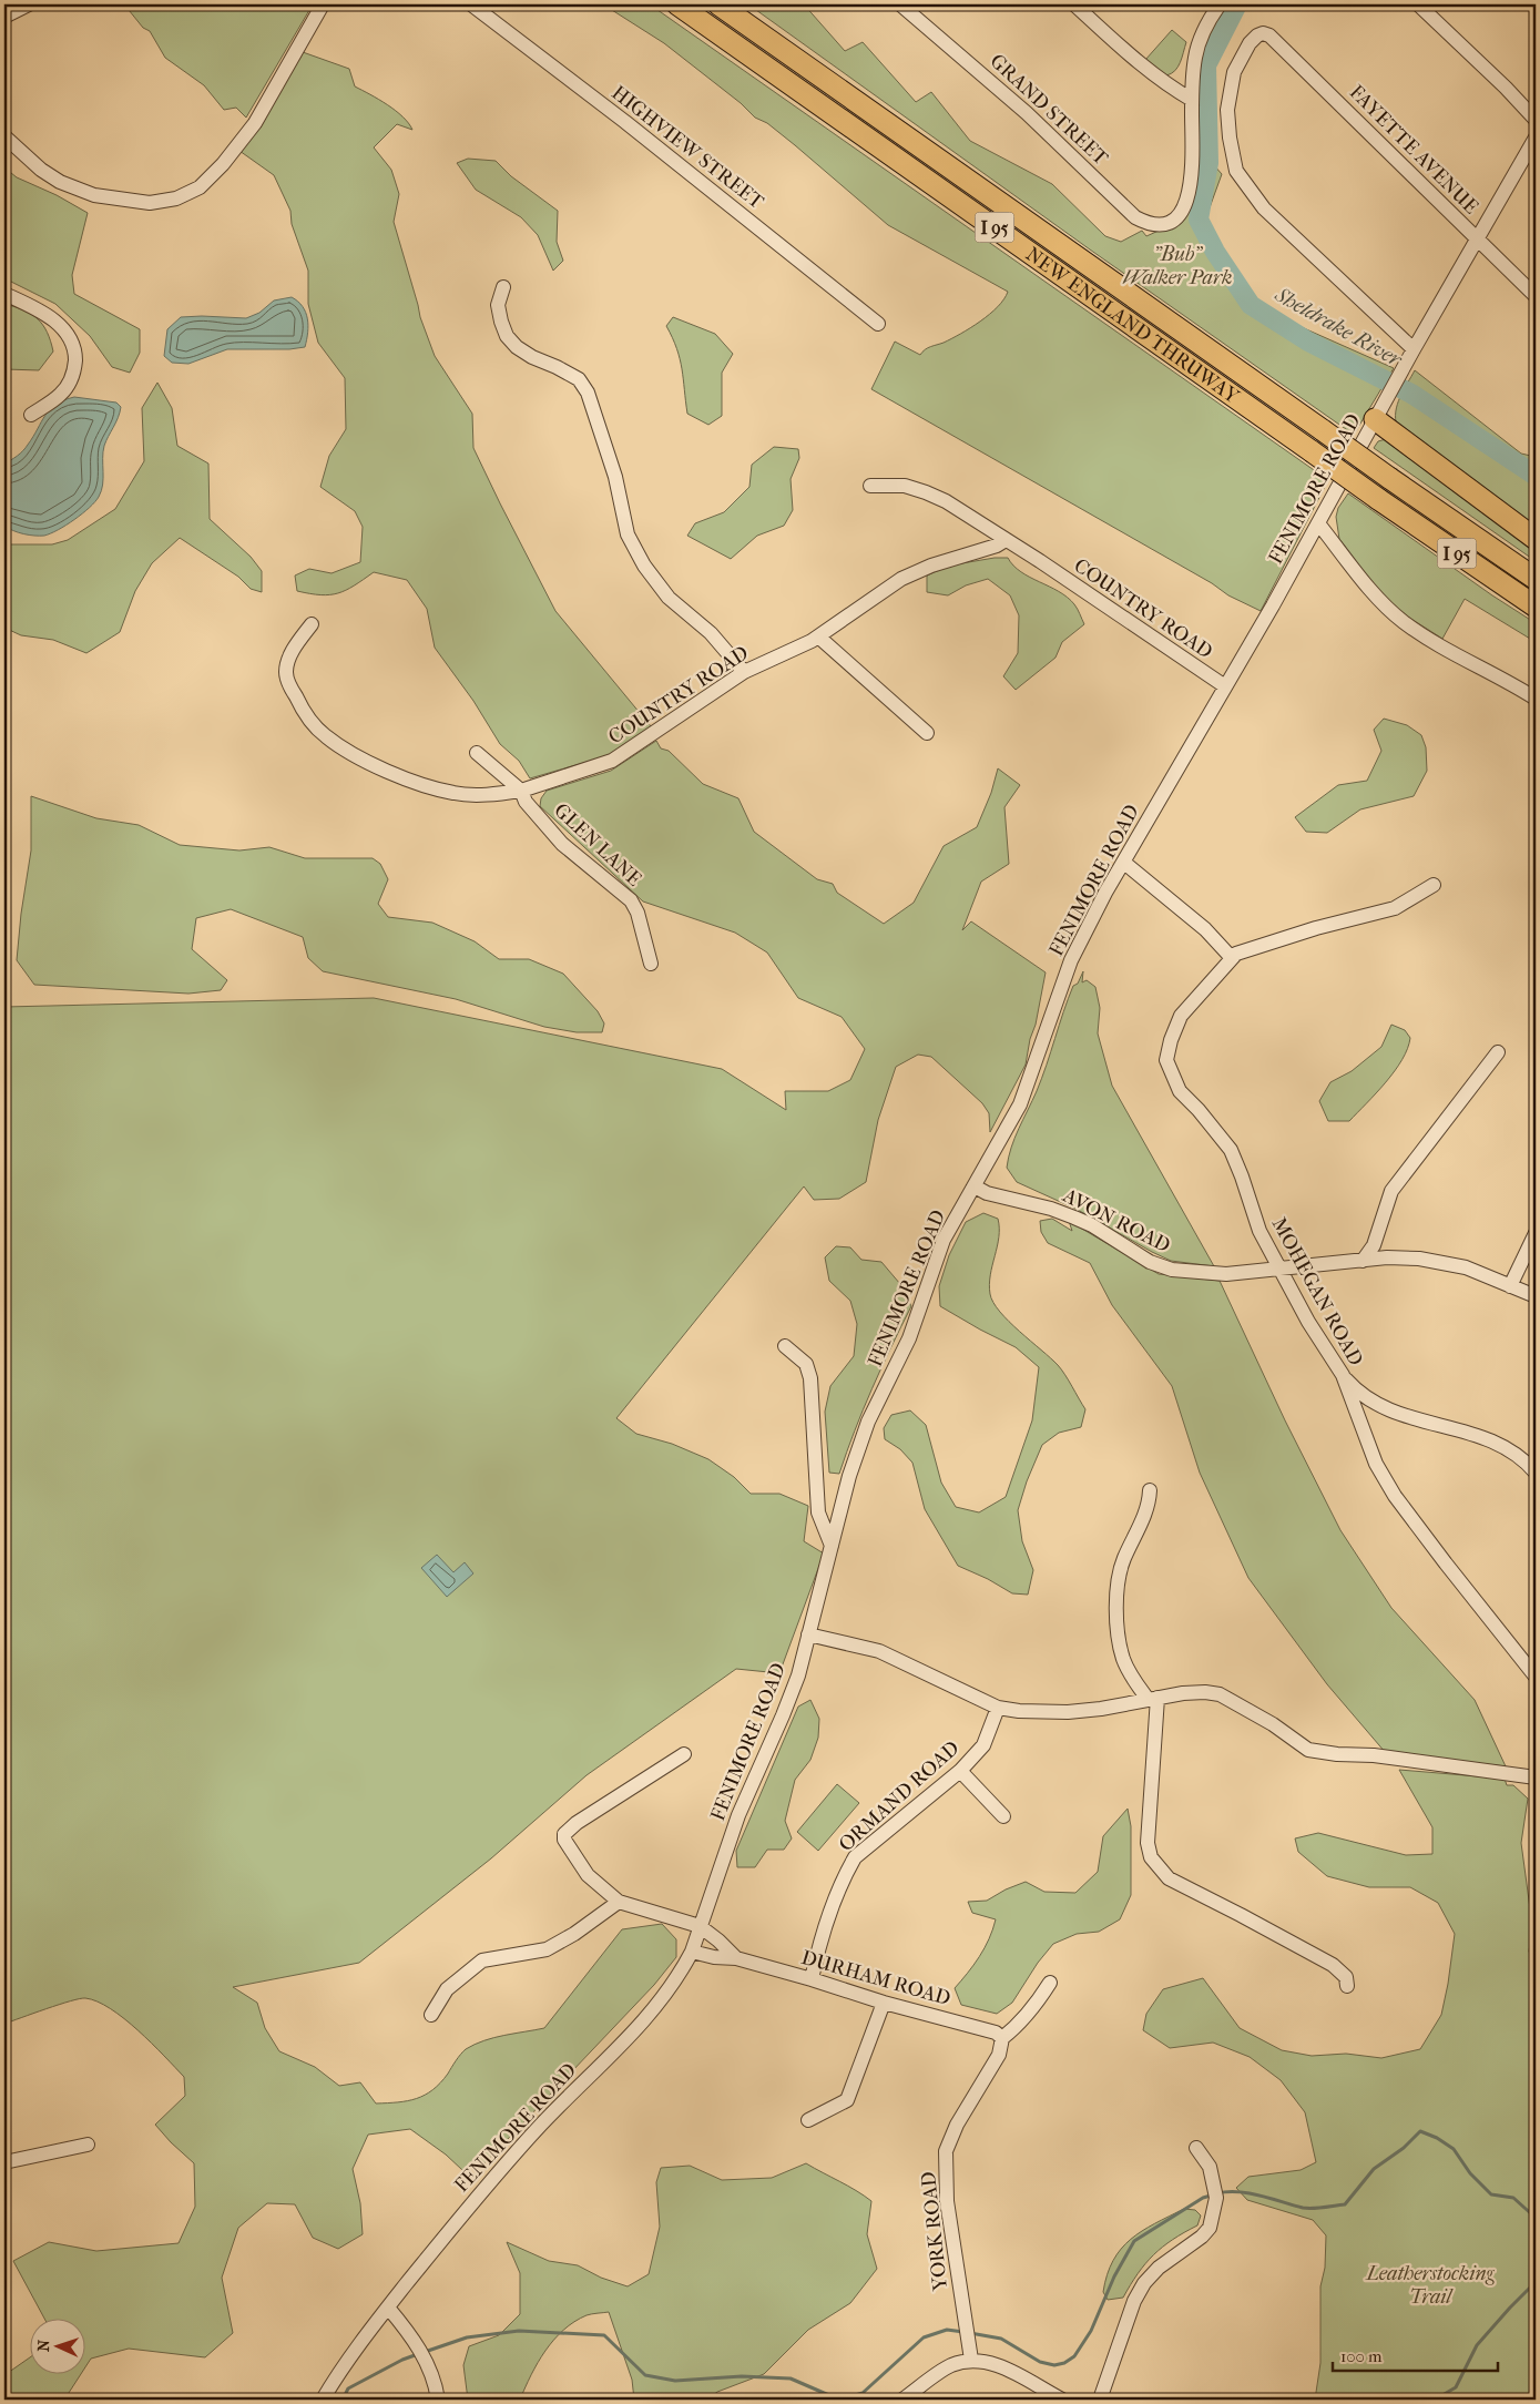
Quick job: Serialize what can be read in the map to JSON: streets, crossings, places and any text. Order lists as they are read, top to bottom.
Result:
{
  "streets": {
    "highway": ["I 95", "NEW ENGLAND THRUWAY"],
    "street": [
      "GRAND STREET",
      "HIGHVIEW STREET",
      "FAYETTE AVENUE",
      "FENIMORE ROAD",
      "COUNTRY ROAD",
      "GLEN LANE",
      "AVON ROAD",
      "MOHEGAN ROAD",
      "ORMAND ROAD",
      "DURHAM ROAD",
      "YORK ROAD"
    ]
  },
  "crossings": [
    ["FAYETTE AVENUE", "FENIMORE ROAD"],
    ["FENIMORE ROAD", "COUNTRY ROAD"],
    ["FENIMORE ROAD", "AVON ROAD"],
    ["FENIMORE ROAD", "DURHAM ROAD"],
    ["COUNTRY ROAD", "GLEN LANE"],
    ["AVON ROAD", "MOHEGAN ROAD"],
    ["ORMAND ROAD", "DURHAM ROAD"],
    ["DURHAM ROAD", "YORK ROAD"]
  ],
  "water": ["Sheldrake River"],
  "parks": ["\"Bub\" Walker Park", "Leatherstocking Trail"],
  "scale_bar": "100 m",
  "north": "left"
}
